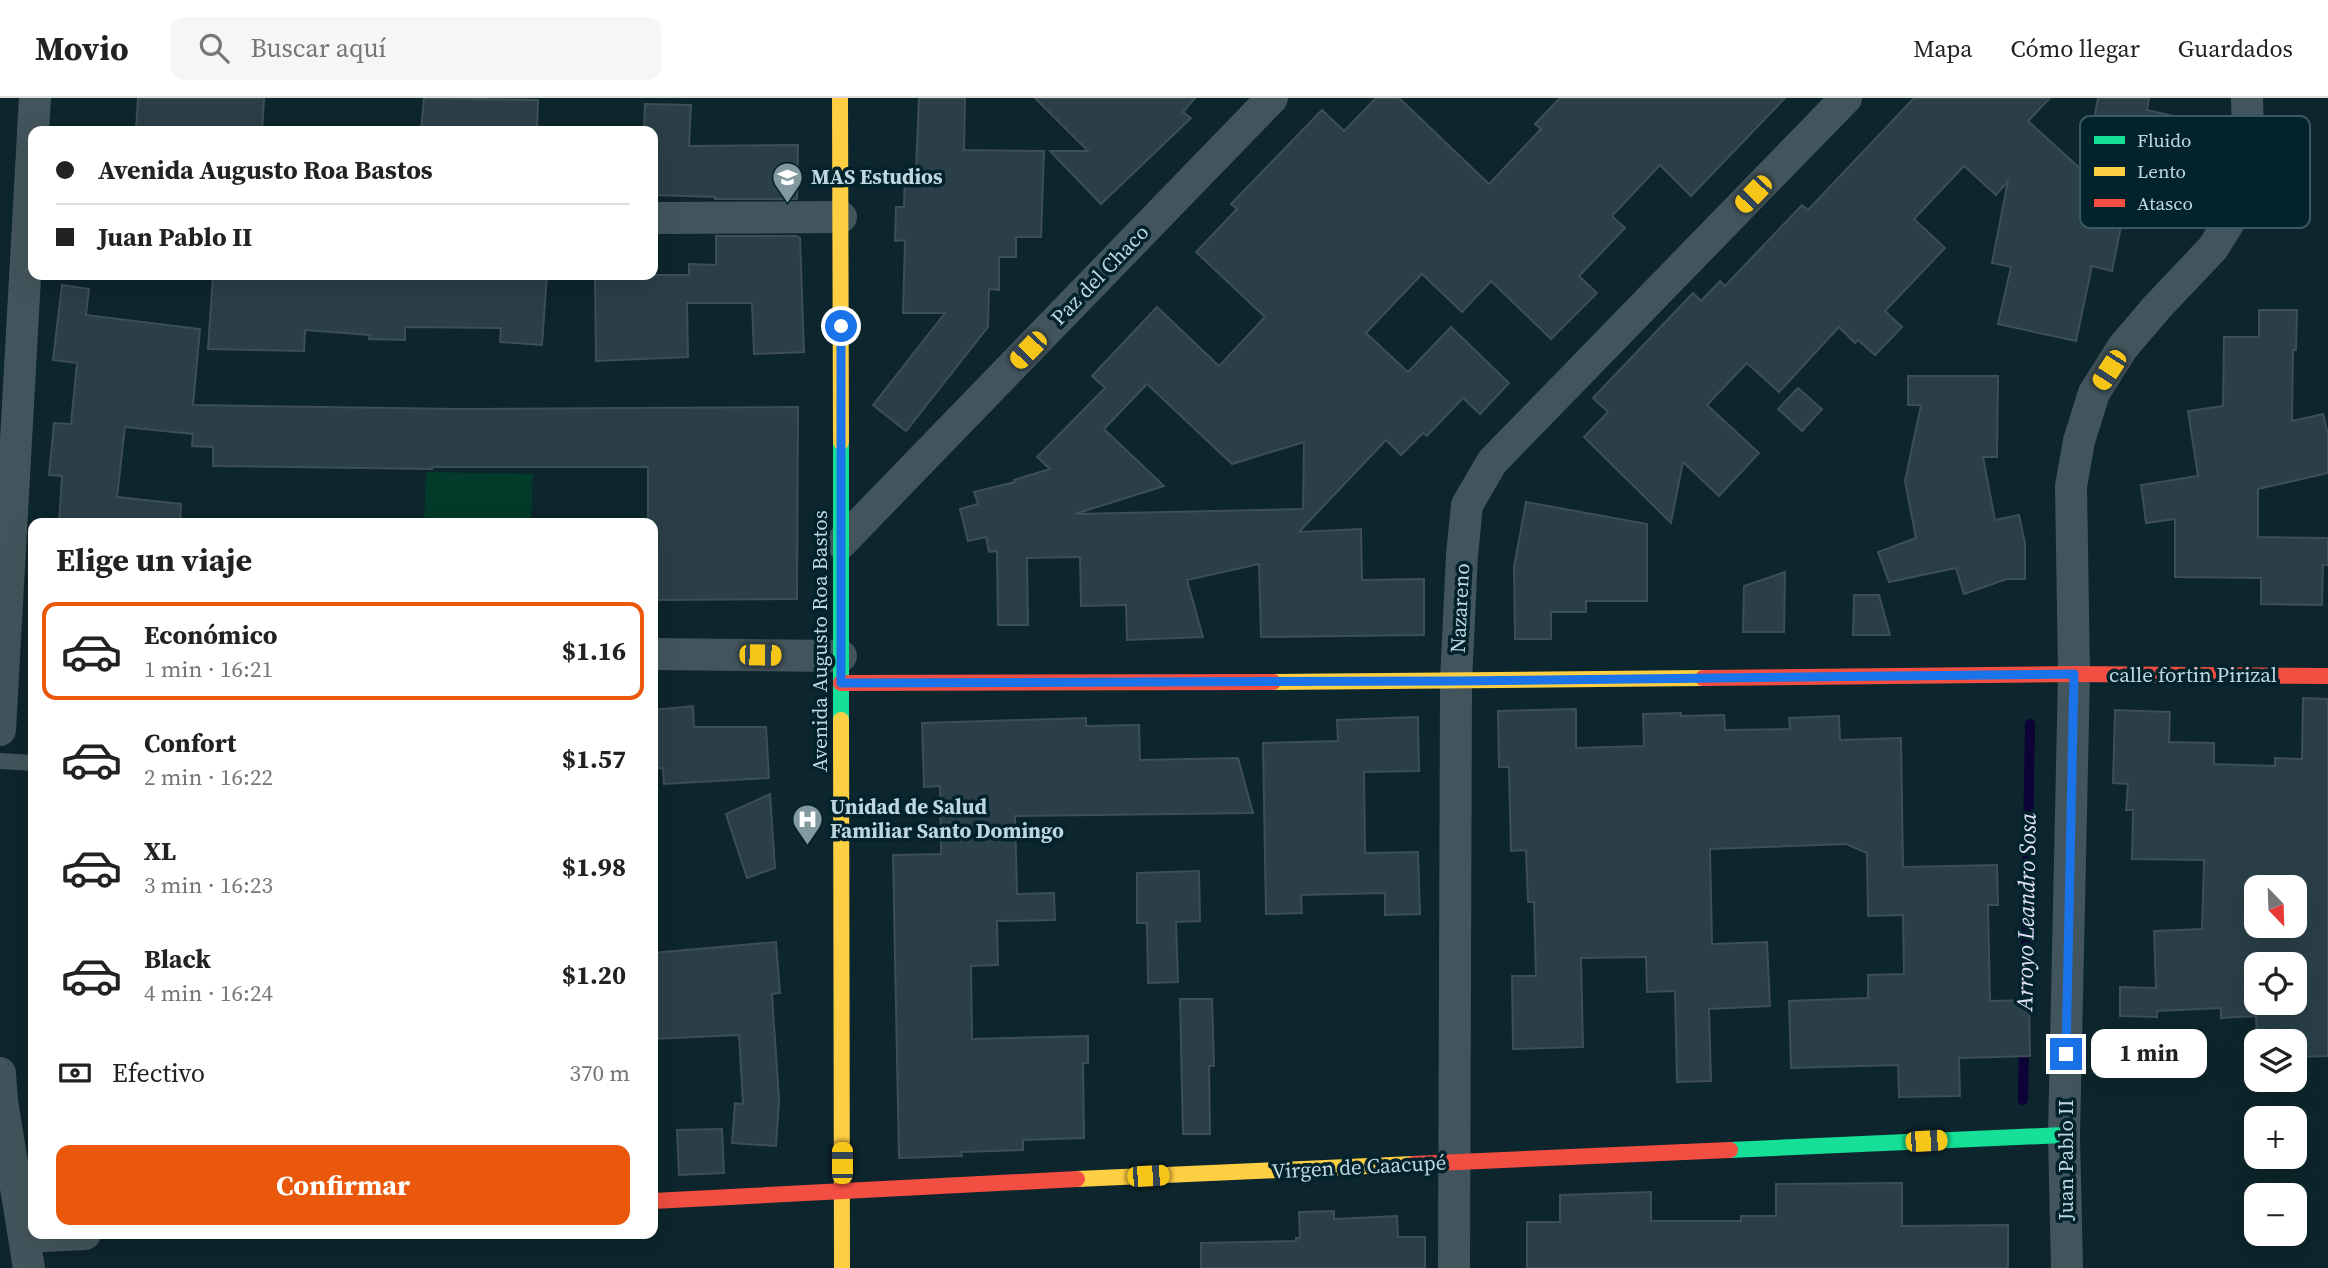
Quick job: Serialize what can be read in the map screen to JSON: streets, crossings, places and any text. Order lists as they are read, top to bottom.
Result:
{
  "streets": {
    "street": [
      "Paz del Chaco",
      "Nazareno",
      "Avenida Augusto Roa Bastos",
      "calle fortin Pirizal",
      "Juan Pablo II",
      "Virgen de Caacupé"
    ]
  },
  "crossings": [
    ["Paz del Chaco", "Avenida Augusto Roa Bastos"],
    ["Nazareno", "calle fortin Pirizal"],
    ["Nazareno", "Virgen de Caacupé"],
    ["Avenida Augusto Roa Bastos", "calle fortin Pirizal"],
    ["Avenida Augusto Roa Bastos", "Virgen de Caacupé"],
    ["calle fortin Pirizal", "Juan Pablo II"],
    ["Juan Pablo II", "Virgen de Caacupé"]
  ],
  "water": ["Arroyo Leandro Sosa"],
  "places": {
    "school or university": ["MAS Estudios"],
    "hospital": ["Unidad de Salud Familiar Santo Domingo"]
  },
  "legend": ["Fluido", "Lento", "Atasco"],
  "north": "bottom right",
  "page": {
    "header": "Movio",
    "search": "Buscar aquí",
    "nav": ["Mapa", "Cómo llegar", "Guardados"],
    "banner": ["Avenida Augusto Roa Bastos", "Juan Pablo II"],
    "heading": "Elige un viaje",
    "list": [
      {
        "name": "Económico",
        "note": "1 min · 16:21",
        "value": "$1.16"
      },
      {
        "name": "Confort",
        "note": "2 min · 16:22",
        "value": "$1.57"
      },
      {
        "name": "XL",
        "note": "3 min · 16:23",
        "value": "$1.98"
      },
      {
        "name": "Black",
        "note": "4 min · 16:24",
        "value": "$1.20"
      }
    ],
    "map_buttons": ["+", "−"],
    "bubble": "1 min",
    "pay": ["Efectivo", "370 m"],
    "buttons": "Confirmar"
  }
}
